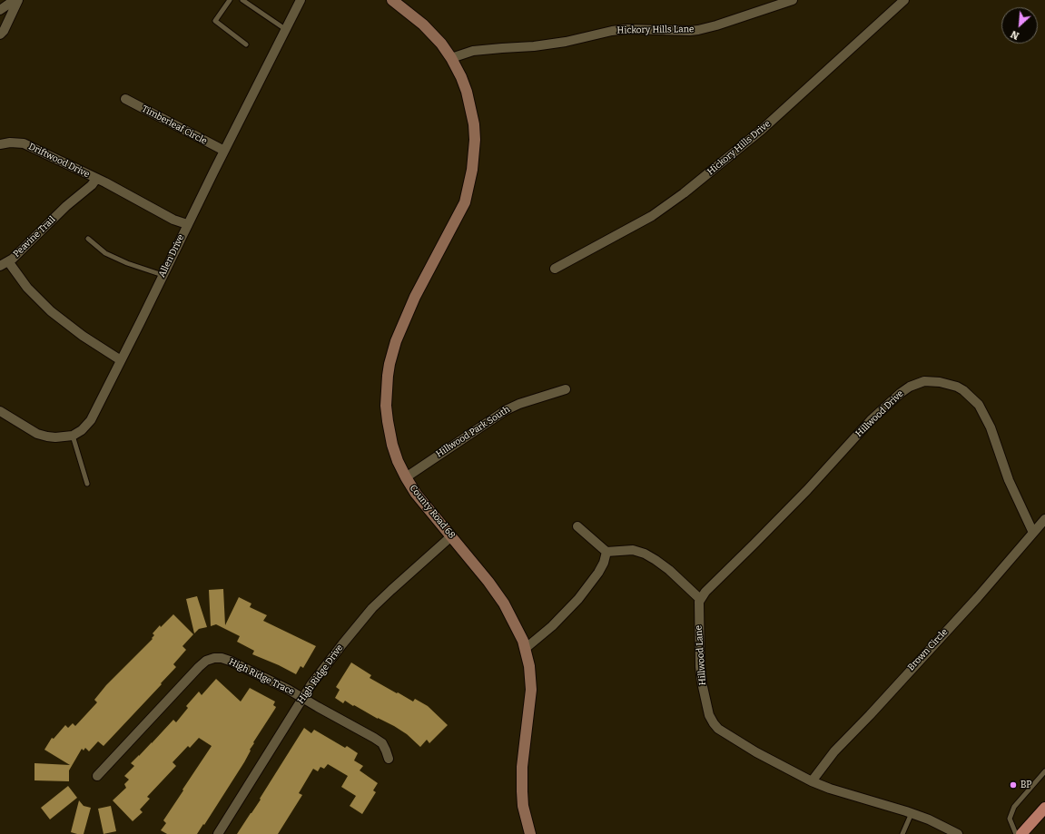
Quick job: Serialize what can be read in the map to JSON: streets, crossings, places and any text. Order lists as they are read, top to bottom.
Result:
{
  "streets": {
    "street": [
      "Hickory Hills Lane",
      "Timberleaf Circle",
      "Hickory Hills Drive",
      "Driftwood Drive",
      "Peavine Trail",
      "Allen Drive",
      "Hillwood Drive",
      "Hillwood Park South",
      "County Road 68",
      "Brown Circle",
      "Hillwood Lane",
      "High Ridge Drive",
      "High Ridge Trace"
    ]
  },
  "crossings": [
    ["Hickory Hills Lane", "County Road 68"],
    ["Timberleaf Circle", "Allen Drive"],
    ["Driftwood Drive", "Peavine Trail"],
    ["Peavine Trail", "Allen Drive"],
    ["Hillwood Drive", "Brown Circle"],
    ["Hillwood Drive", "Hillwood Lane"],
    ["Hillwood Park South", "County Road 68"],
    ["County Road 68", "High Ridge Drive"],
    ["Brown Circle", "Hillwood Lane"],
    ["High Ridge Drive", "High Ridge Trace"]
  ],
  "places": ["BP"],
  "north": "bottom left"
}
